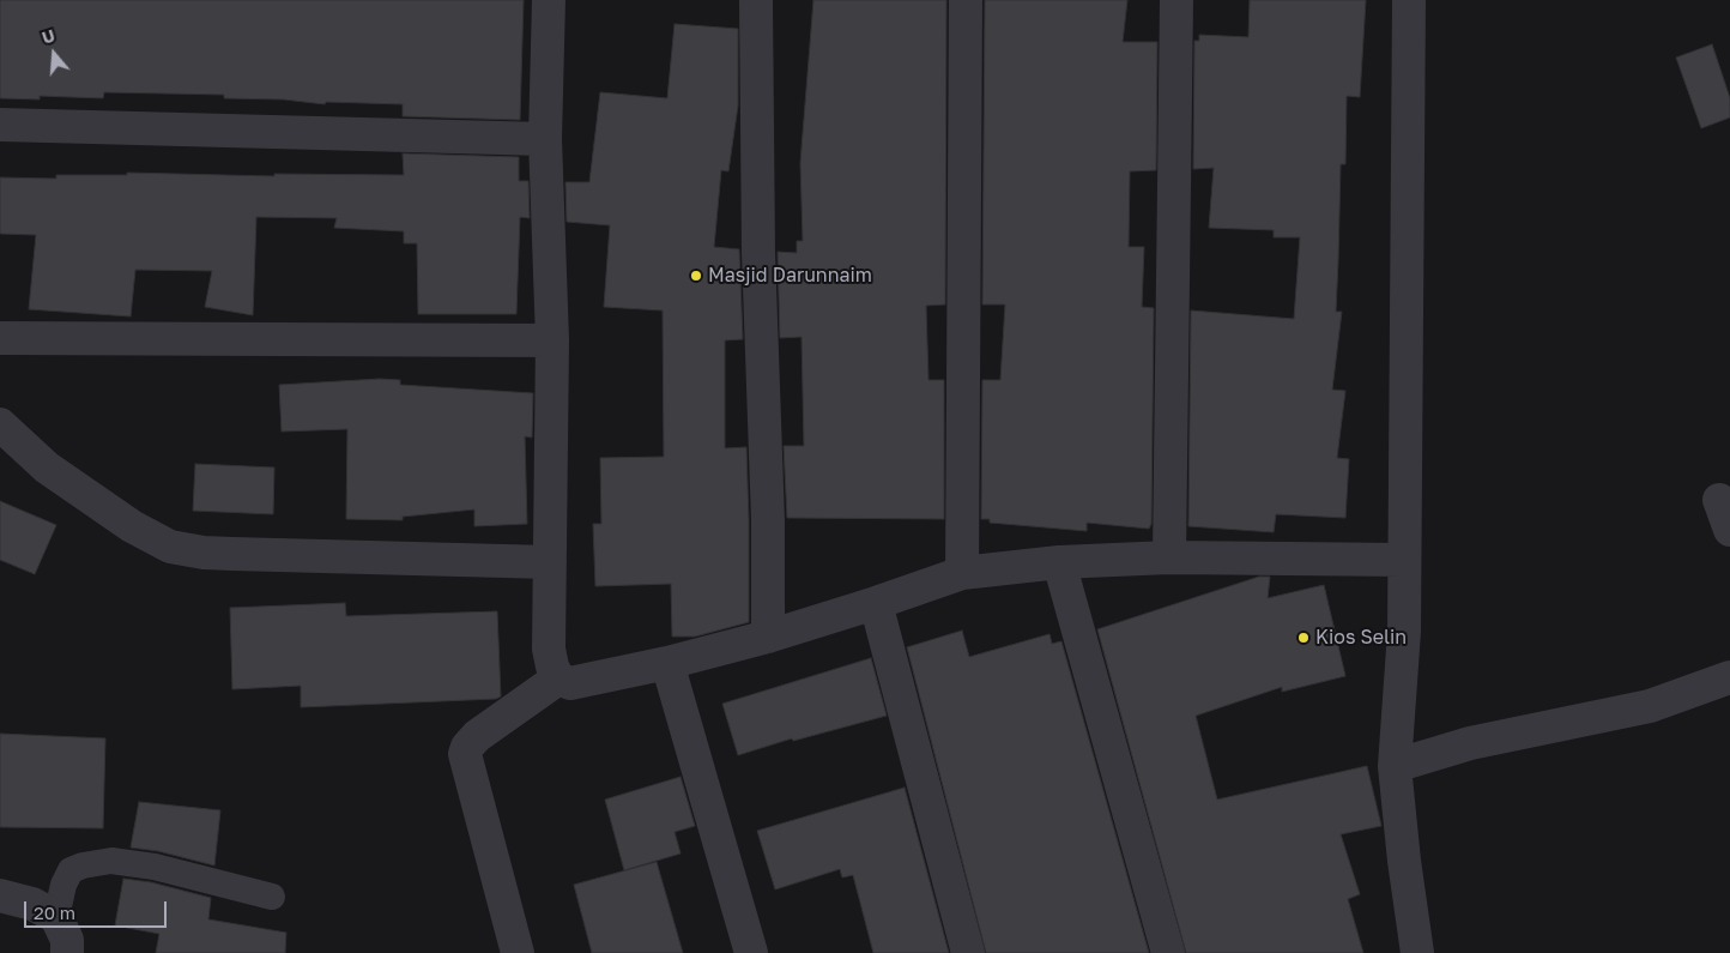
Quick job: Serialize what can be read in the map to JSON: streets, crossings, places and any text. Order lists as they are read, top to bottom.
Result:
{
  "places": ["Masjid Darunnaim", "Kios Selin"],
  "scale_bar": "20 m",
  "north": "top"
}
